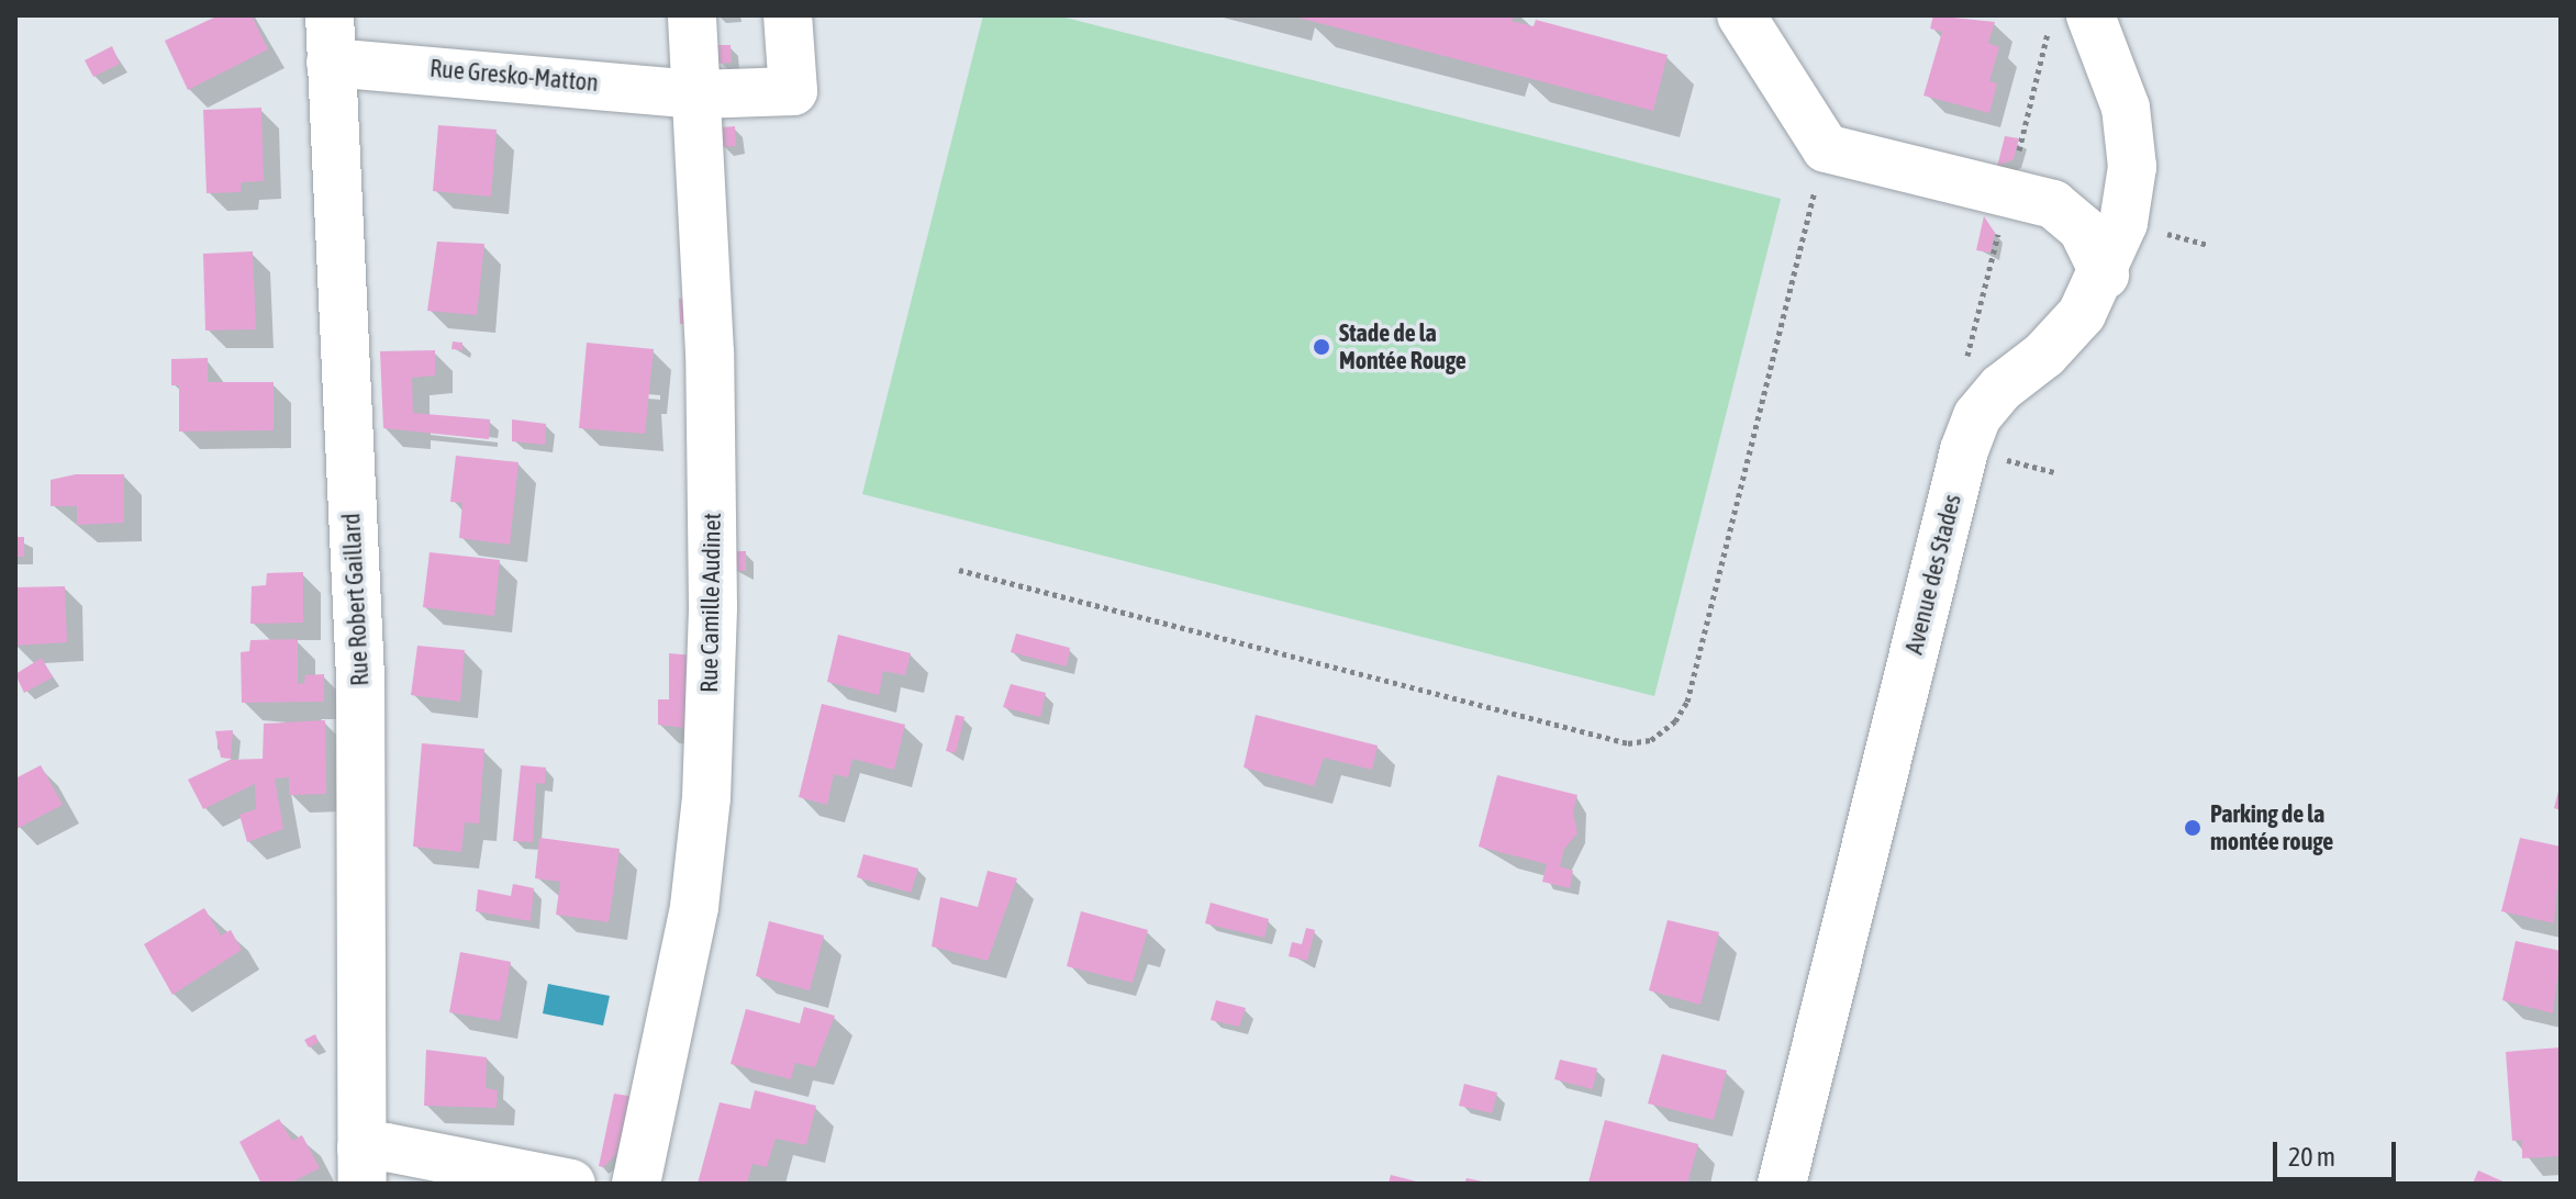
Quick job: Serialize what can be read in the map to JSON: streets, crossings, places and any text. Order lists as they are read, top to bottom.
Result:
{
  "streets": {
    "street": [
      "Rue Gresko-Matton",
      "Avenue des Stades",
      "Rue Robert Gaillard",
      "Rue Camille Audinet"
    ]
  },
  "crossings": [
    ["Rue Gresko-Matton", "Rue Robert Gaillard"],
    ["Rue Gresko-Matton", "Rue Camille Audinet"]
  ],
  "places": ["Stade de la Montée Rouge", "Parking de la montée rouge"],
  "scale_bar": "20 m"
}
